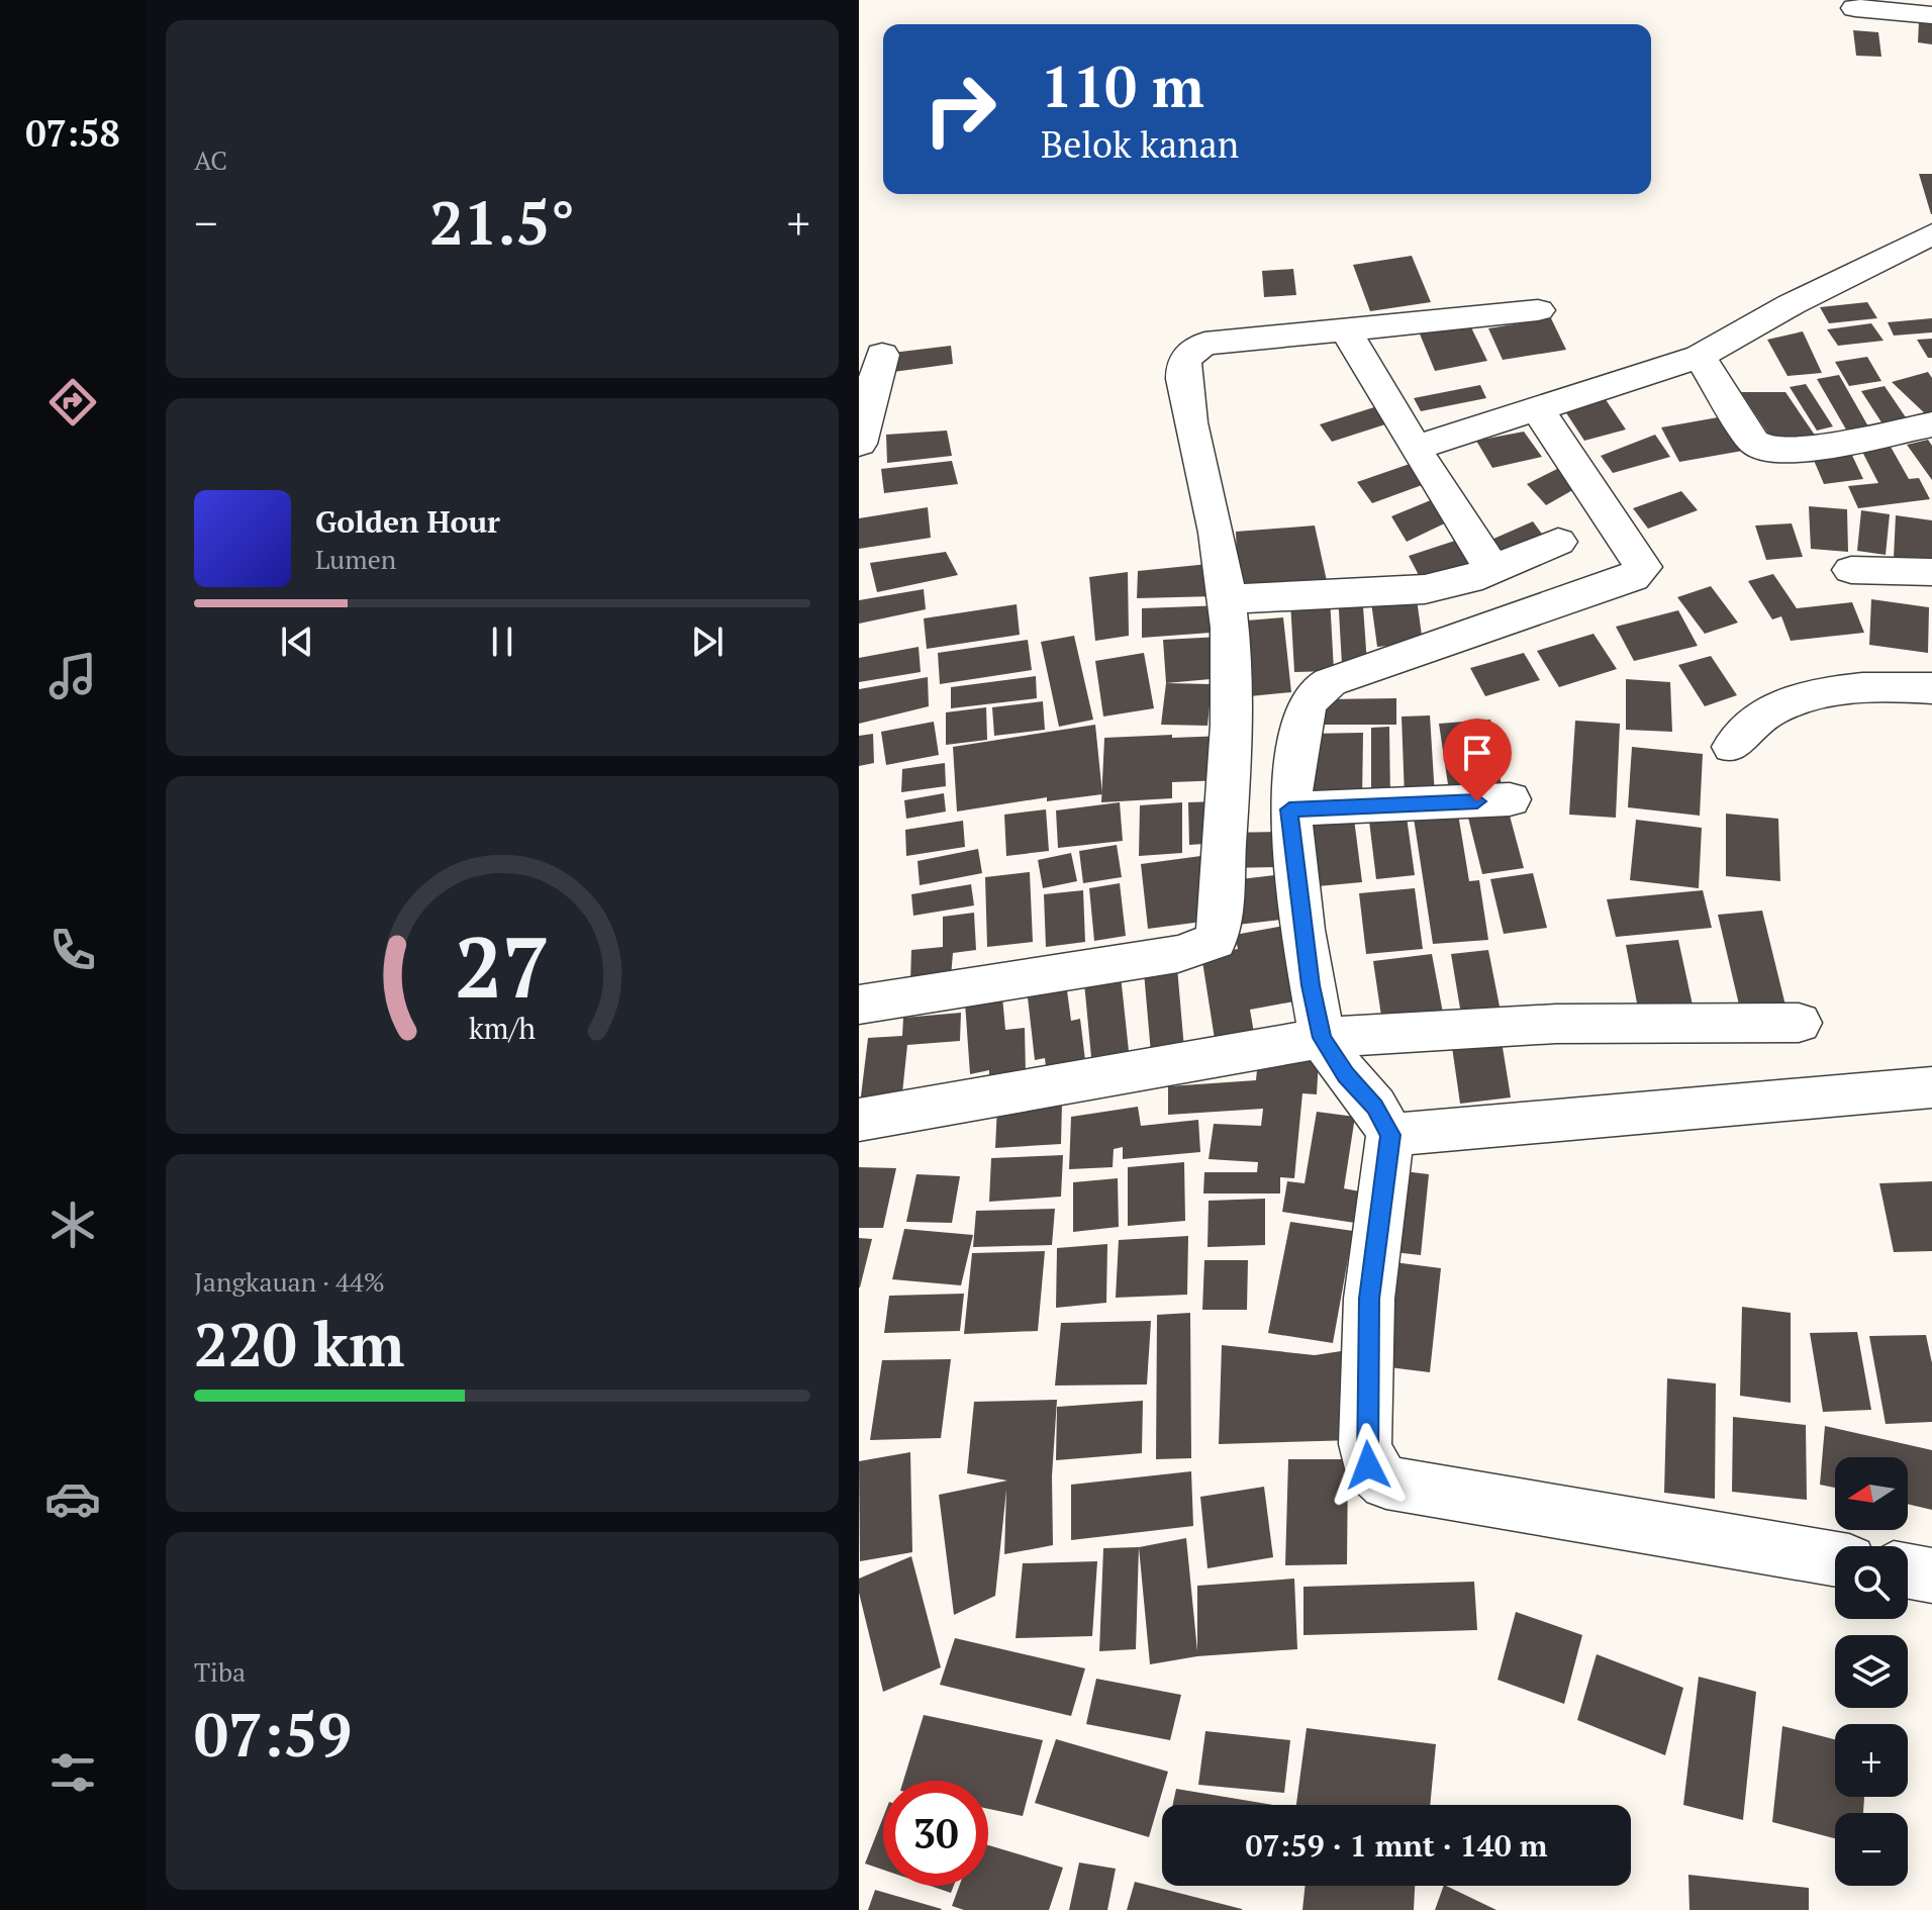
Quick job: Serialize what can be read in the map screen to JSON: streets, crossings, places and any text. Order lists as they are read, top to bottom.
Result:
{
  "north": "left",
  "page": {
    "tabs": "07:58",
    "tile": [
      "AC",
      ["Jangkauan · 44%", "220 km"],
      ["Tiba", "07:59"]
    ],
    "turn": ["110 m", "Belok kanan"],
    "heat": ["−", "21.5°", "+"],
    "song": ["Golden Hour", "Lumen"],
    "map_buttons": ["+", "−"],
    "limit": "30",
    "trip": "07:59 · 1 mnt · 140 m",
    "gauge": ["27", "km/h"]
  }
}
